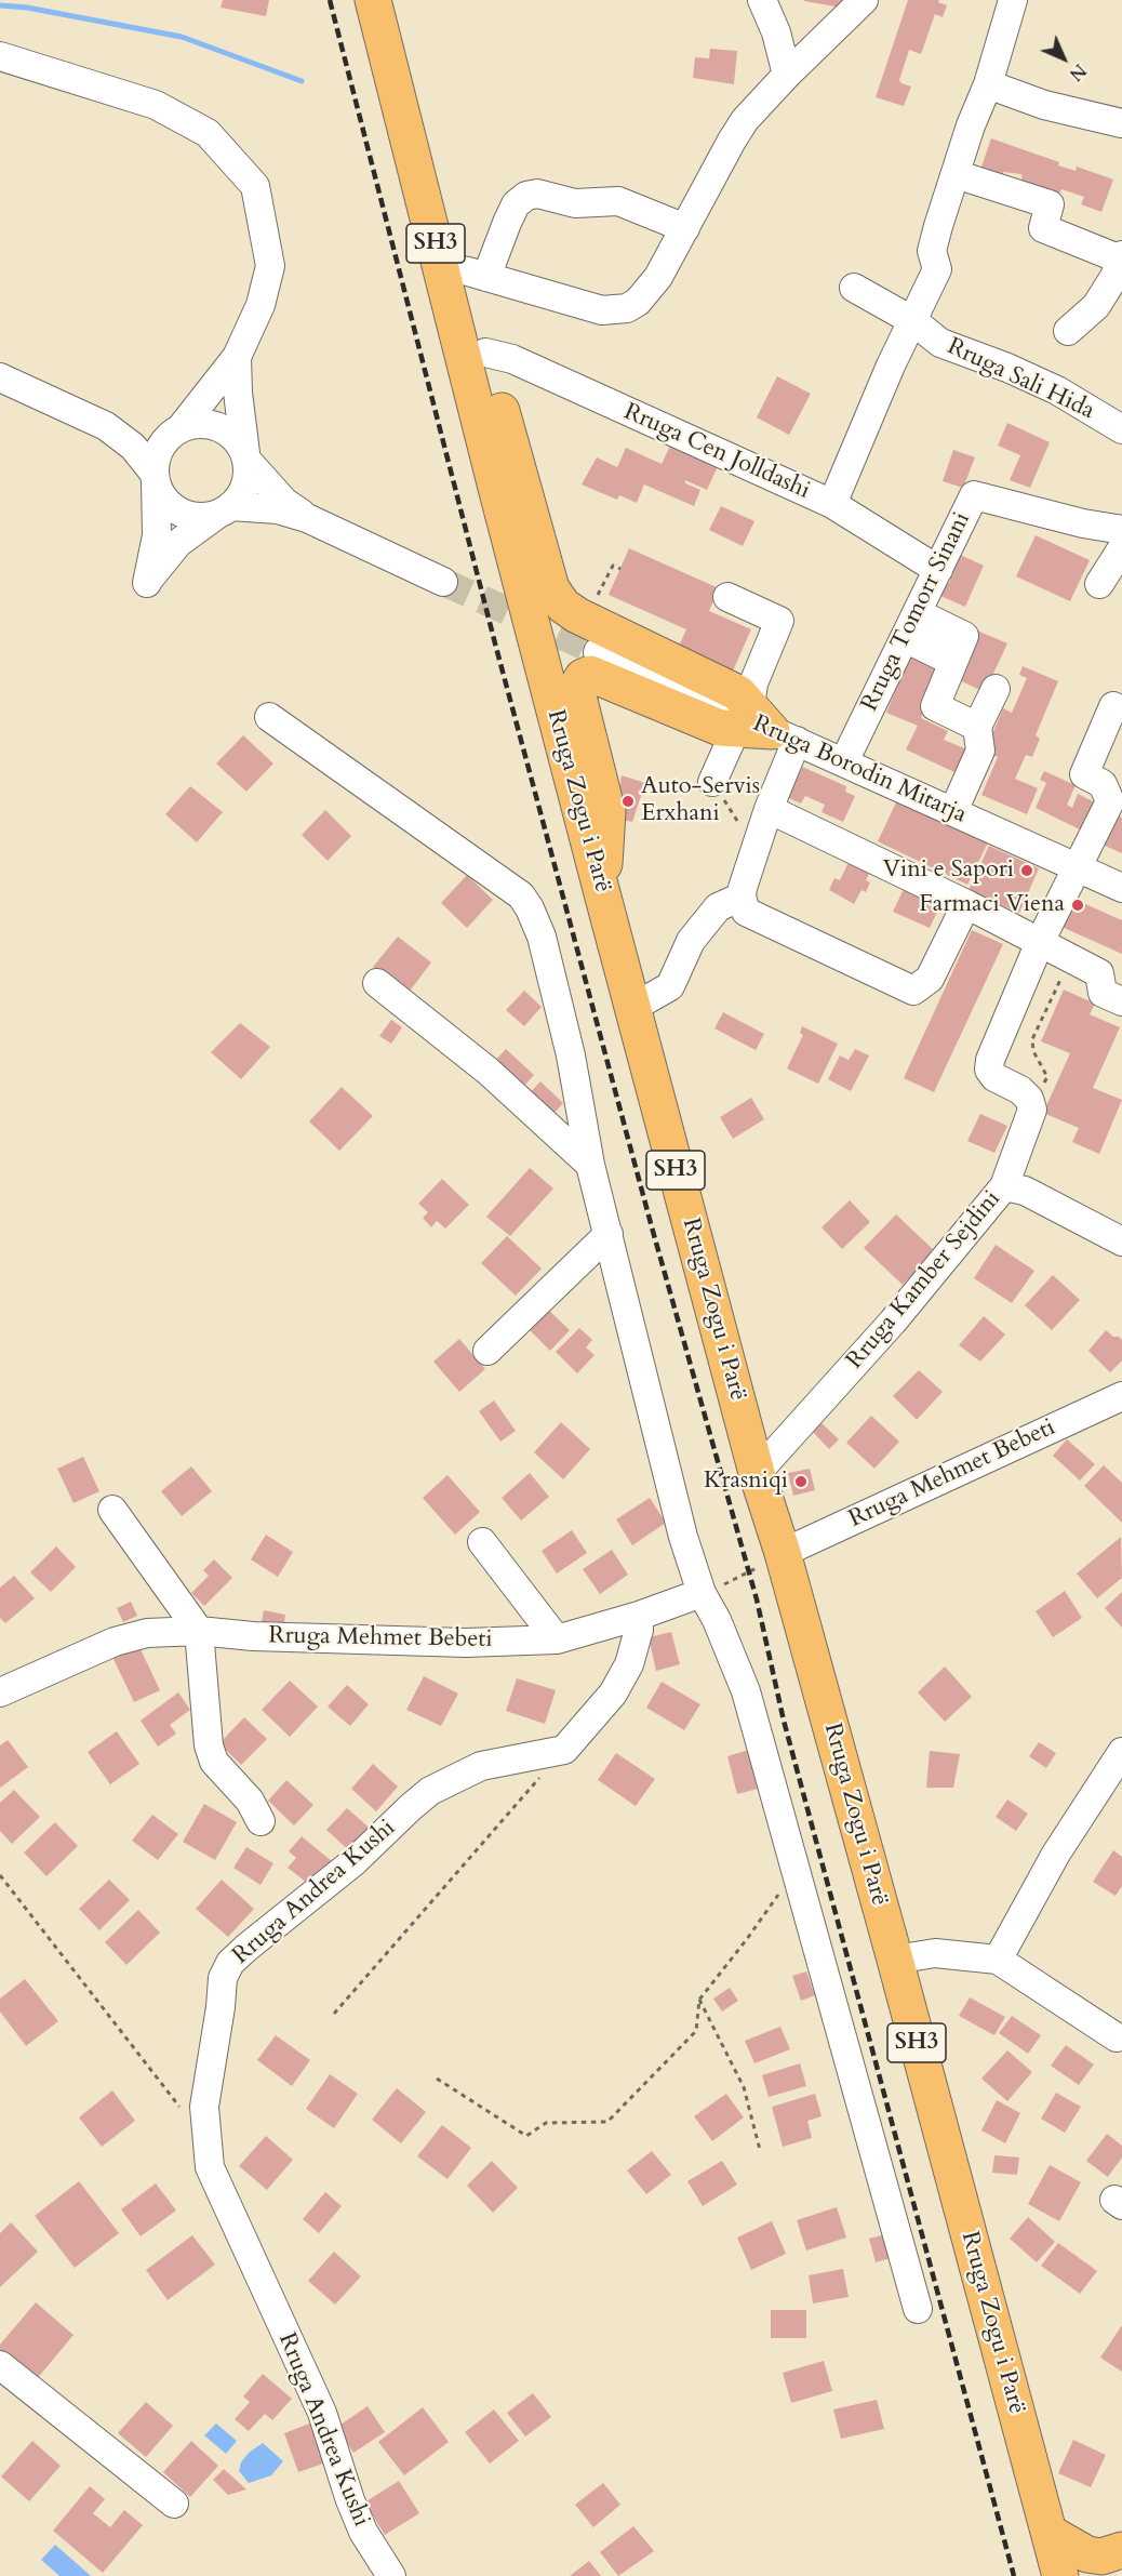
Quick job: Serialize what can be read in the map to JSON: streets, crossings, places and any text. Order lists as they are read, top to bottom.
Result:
{
  "streets": {
    "main road": ["SH3", "Rruga Zogu i Parë"],
    "street": [
      "Rruga Sali Hida",
      "Rruga Cen Jolldashi",
      "Rruga Tomorr Sinani",
      "Rruga Borodin Mitarja",
      "Rruga Kamber Sejdini",
      "Rruga Mehmet Bebeti",
      "Rruga Andrea Kushi"
    ]
  },
  "crossings": [
    ["Rruga Cen Jolldashi", "Rruga Tomorr Sinani"],
    ["Rruga Tomorr Sinani", "Rruga Borodin Mitarja"],
    ["Rruga Zogu i Parë", "Rruga Kamber Sejdini"],
    ["Rruga Zogu i Parë", "Rruga Mehmet Bebeti"]
  ],
  "places": [
    "Auto-Servis Erxhani",
    "Vini e Sapori",
    "Farmaci Viena",
    "Krasniqi"
  ],
  "north": "bottom right"
}
